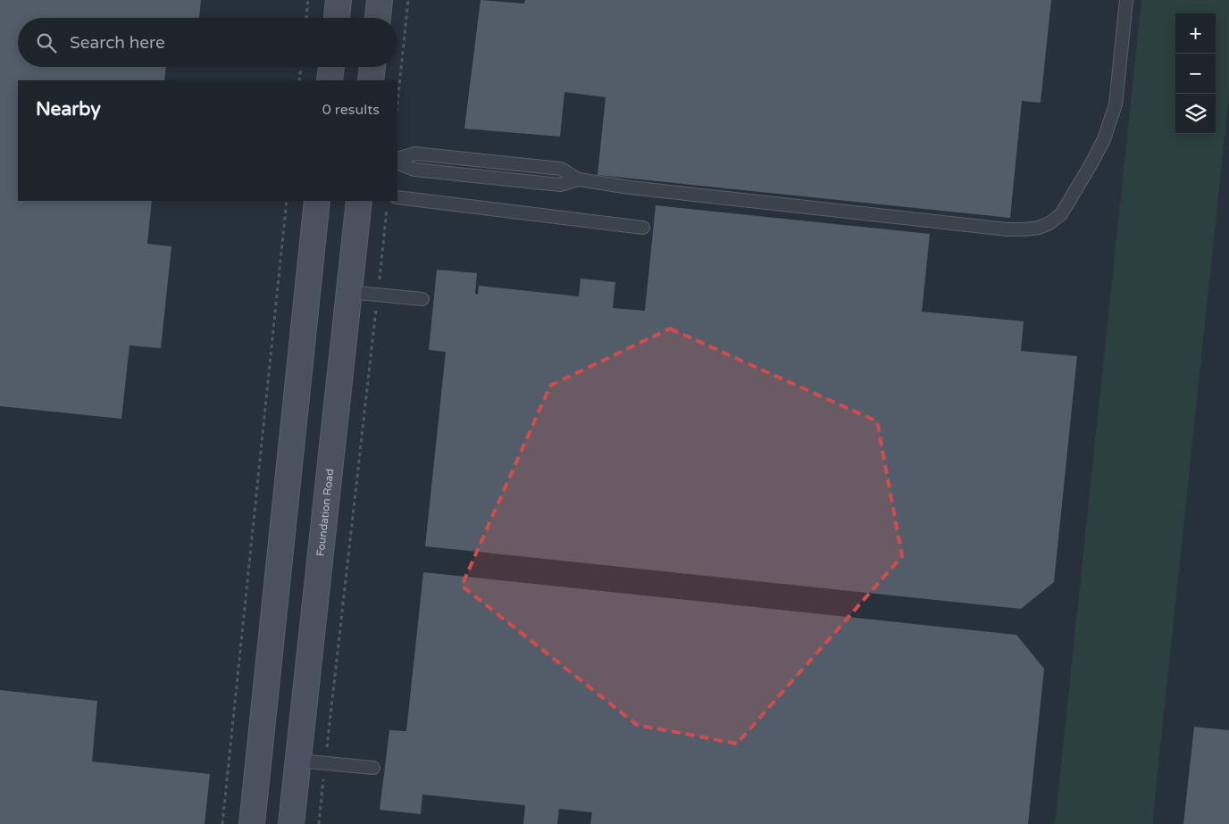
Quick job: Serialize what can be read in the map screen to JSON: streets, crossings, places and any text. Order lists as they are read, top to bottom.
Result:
{
  "streets": {
    "street": ["Foundation Road"]
  },
  "page": {
    "map_buttons": ["+", "−"],
    "search": "Search here",
    "heading": ["Nearby", "0 results"]
  }
}
